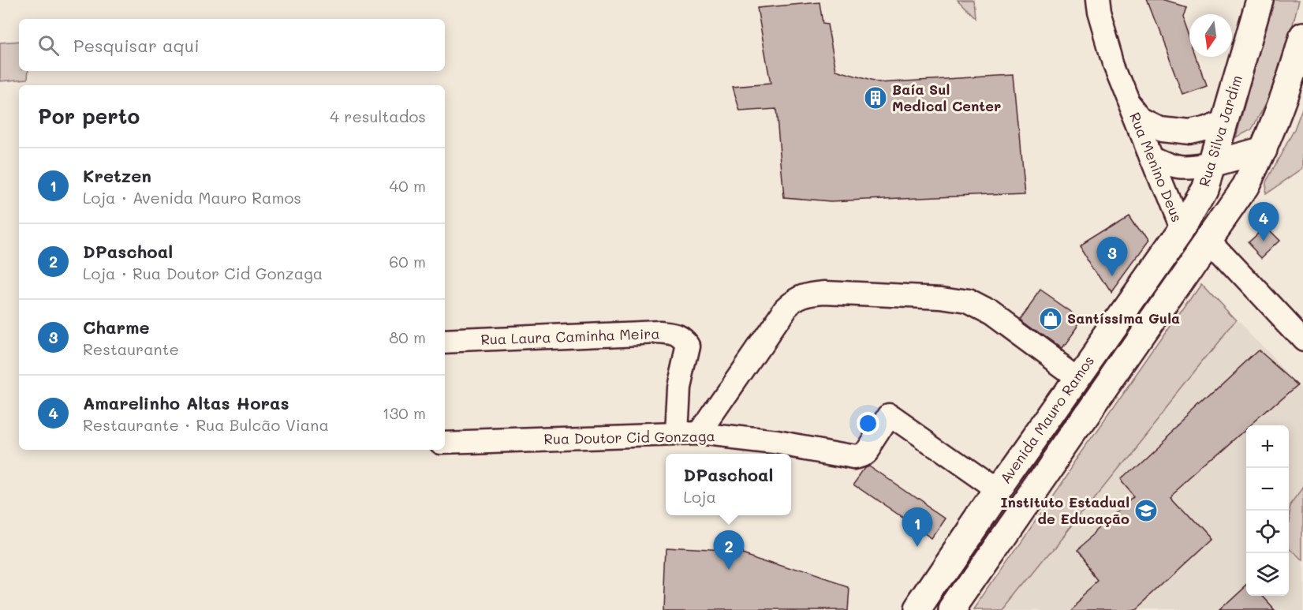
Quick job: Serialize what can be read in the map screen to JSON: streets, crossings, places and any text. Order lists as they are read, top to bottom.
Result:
{
  "streets": {
    "main road": ["Rua Silva Jardim", "Avenida Mauro Ramos"],
    "street": ["Rua Menino Deus", "Rua Laura Caminha Meira", "Rua Doutor Cid Gonzaga"]
  },
  "crossings": [
    ["Rua Silva Jardim", "Rua Menino Deus"],
    ["Rua Silva Jardim", "Avenida Mauro Ramos"],
    ["Rua Menino Deus", "Avenida Mauro Ramos"],
    ["Rua Laura Caminha Meira", "Rua Doutor Cid Gonzaga"],
    ["Avenida Mauro Ramos", "Rua Doutor Cid Gonzaga"]
  ],
  "places": {
    "building": ["Baía Sul Medical Center"],
    "shop": ["Santíssima Gula"],
    "school or university": ["Instituto Estadual de Educação"]
  },
  "north": "bottom",
  "page": {
    "search": "Pesquisar aqui",
    "heading": ["Por perto", "4 resultados"],
    "list": [
      {
        "mark": "1",
        "name": "Kretzen",
        "note": "Loja · Avenida Mauro Ramos",
        "value": "40 m"
      },
      {
        "mark": "2",
        "name": "DPaschoal",
        "note": "Loja · Rua Doutor Cid Gonzaga",
        "value": "60 m"
      },
      {
        "mark": "3",
        "name": "Charme",
        "note": "Restaurante",
        "value": "80 m"
      },
      {
        "mark": "4",
        "name": "Amarelinho Altas Horas",
        "note": "Restaurante · Rua Bulcão Viana",
        "value": "130 m"
      }
    ],
    "pins": [
      "4",
      "3",
      "1",
      "2"
    ],
    "map_buttons": ["+", "−"],
    "popup": ["DPaschoal", "Loja"]
  }
}
